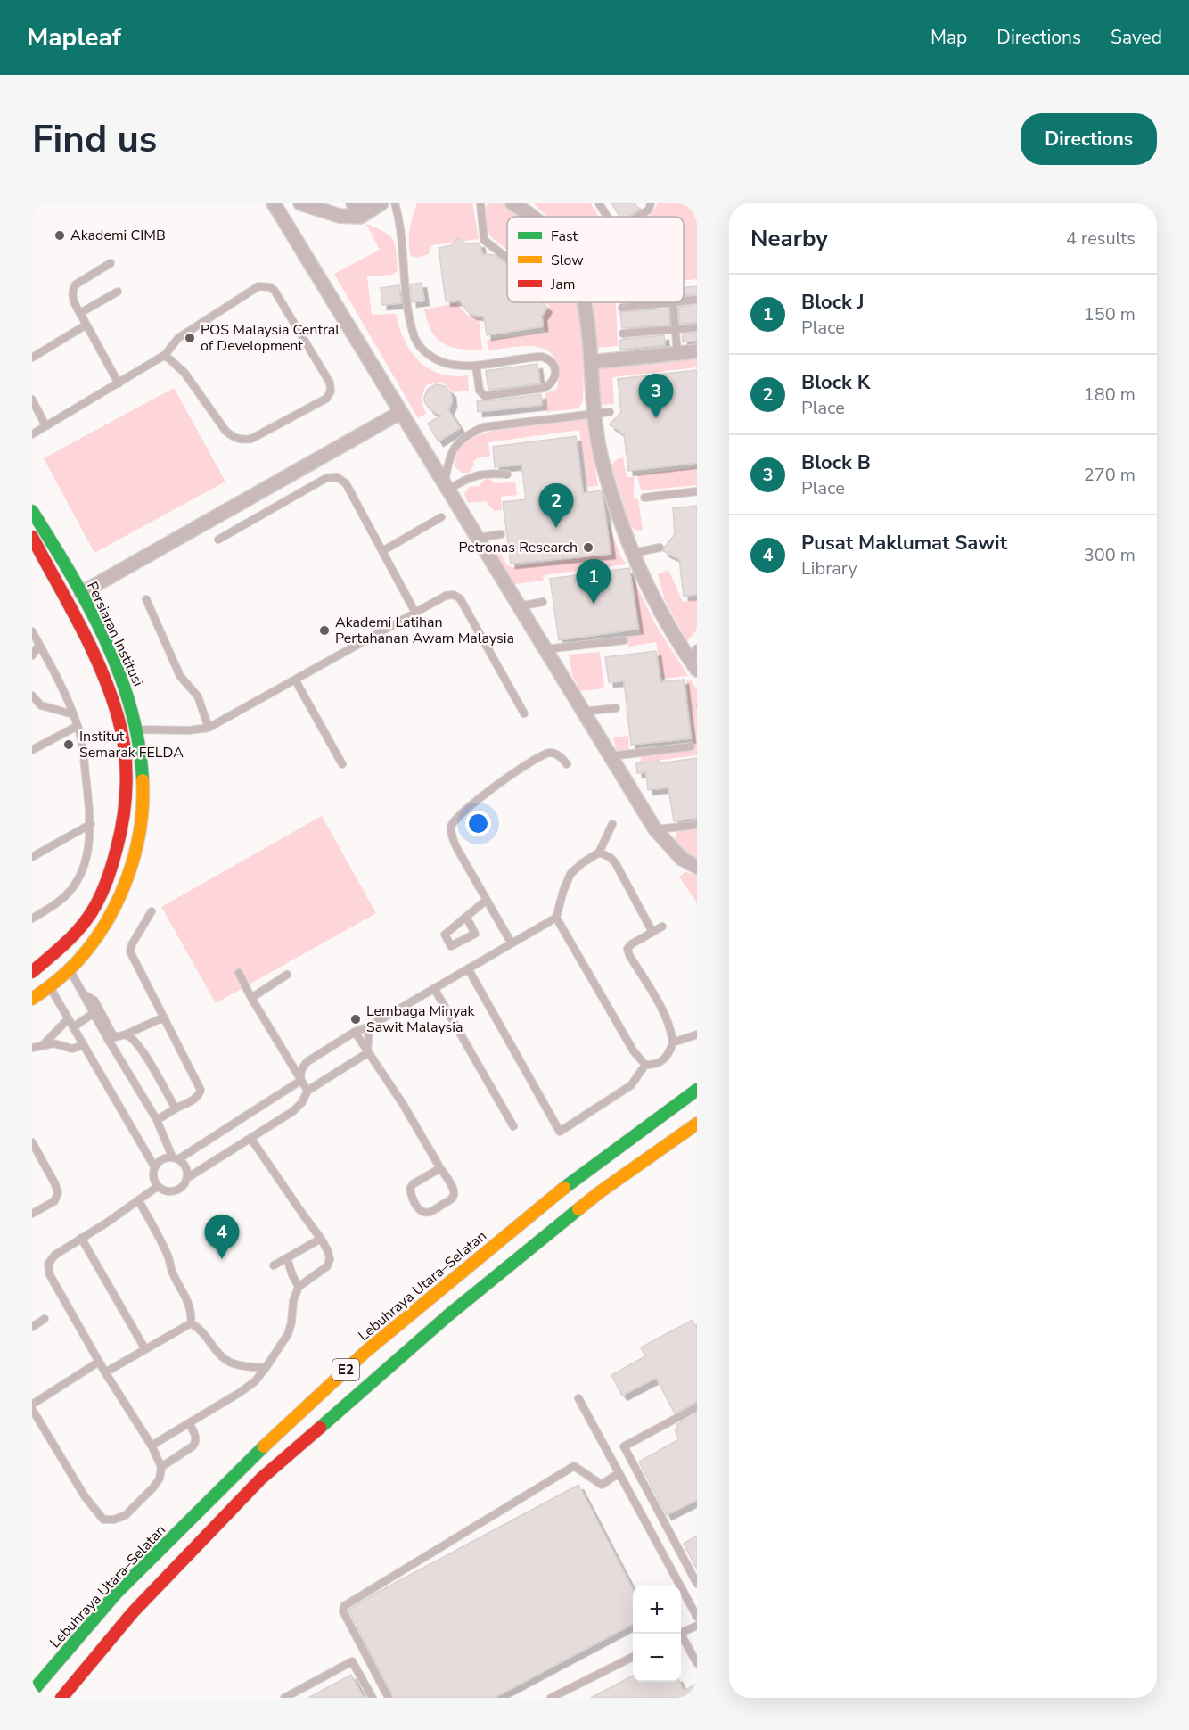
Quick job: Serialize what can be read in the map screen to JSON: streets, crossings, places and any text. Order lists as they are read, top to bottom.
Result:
{
  "streets": {
    "main road": ["Persiaran Institusi", "Lebuhraya Utara–Selatan", "E2"]
  },
  "places": [
    "Akademi CIMB",
    "POS Malaysia Central of Development",
    "Petronas Research",
    "Akademi Latihan Pertahanan Awam Malaysia",
    "Institut Semarak FELDA",
    "Lembaga Minyak Sawit Malaysia"
  ],
  "legend": ["Fast", "Slow", "Jam"],
  "page": {
    "header": "Mapleaf",
    "nav": ["Map", "Directions", "Saved"],
    "buttons": "Directions",
    "title": "Find us",
    "heading": ["Nearby", "4 results"],
    "list": [
      {
        "mark": "1",
        "name": "Block J",
        "note": "Place",
        "value": "150 m"
      },
      {
        "mark": "2",
        "name": "Block K",
        "note": "Place",
        "value": "180 m"
      },
      {
        "mark": "3",
        "name": "Block B",
        "note": "Place",
        "value": "270 m"
      },
      {
        "mark": "4",
        "name": "Pusat Maklumat Sawit",
        "note": "Library",
        "value": "300 m"
      }
    ],
    "pins": [
      "3",
      "2",
      "1",
      "4"
    ],
    "map_buttons": ["+", "−"]
  }
}
